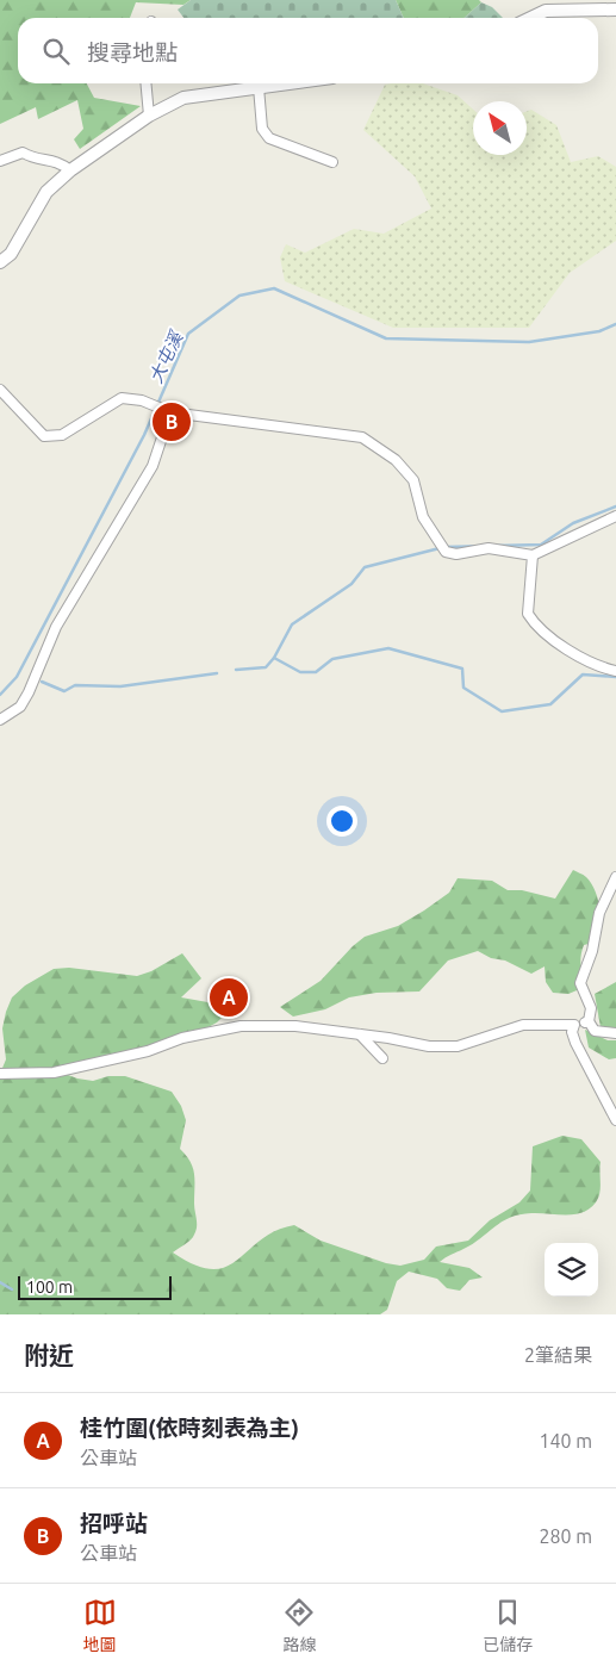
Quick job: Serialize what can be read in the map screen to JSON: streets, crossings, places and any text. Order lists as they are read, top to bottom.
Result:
{
  "water": ["大屯溪"],
  "scale_bar": "100 m",
  "north": "top left",
  "page": {
    "search": "搜尋地點",
    "pins": ["B", "A"],
    "scale": "100 m",
    "heading": ["附近", "2筆結果"],
    "list": [
      {
        "mark": "A",
        "name": "桂竹圍(依時刻表為主)",
        "note": "公車站",
        "value": "140 m"
      },
      {
        "mark": "B",
        "name": "招呼站",
        "note": "公車站",
        "value": "280 m"
      }
    ],
    "nav": ["地圖", "路線", "已儲存"]
  }
}
